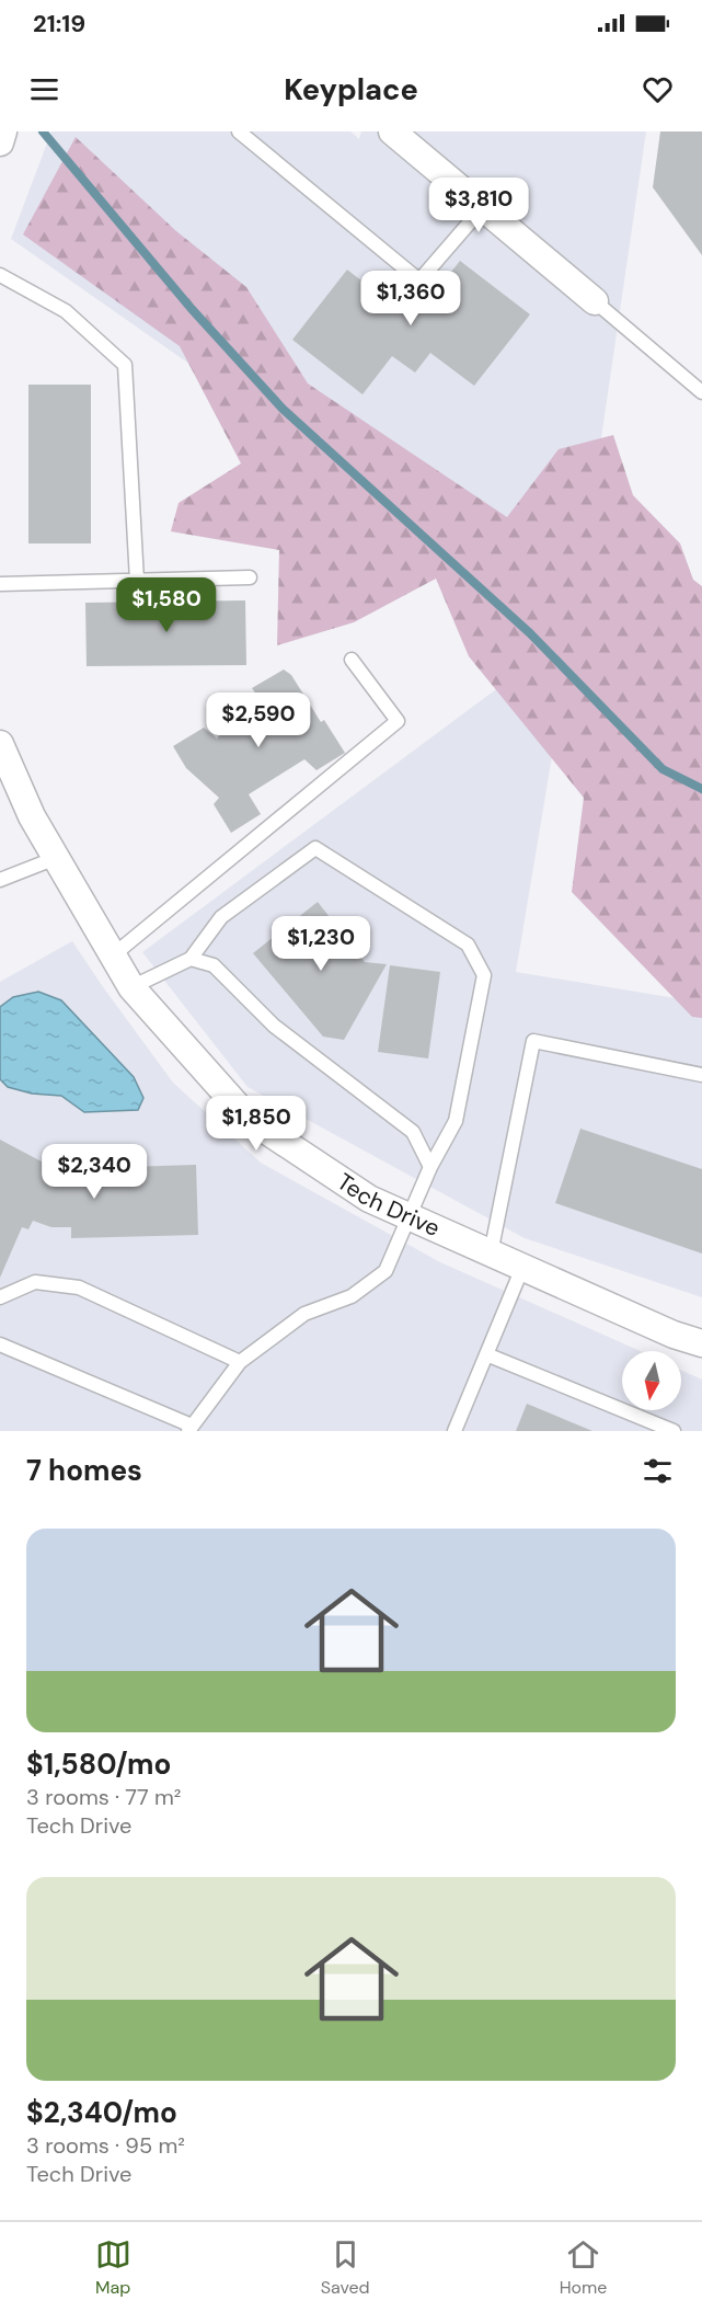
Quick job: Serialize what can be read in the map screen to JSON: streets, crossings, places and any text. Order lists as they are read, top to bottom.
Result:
{
  "streets": {
    "street": ["Tech Drive"]
  },
  "north": "bottom",
  "page": {
    "status": "21:19",
    "header": "Keyplace",
    "price": [
      "$3,810",
      "$1,360",
      "$1,580",
      "$2,590",
      "$1,230",
      "$1,850",
      "$2,340"
    ],
    "heading": "7 homes",
    "list": [
      {
        "name": "$1,580/mo",
        "note": "3 rooms · 77 m² · Tech Drive"
      },
      {
        "name": "$2,340/mo",
        "note": "3 rooms · 95 m² · Tech Drive"
      }
    ],
    "tabs": ["Map", "Saved", "Home"]
  }
}
